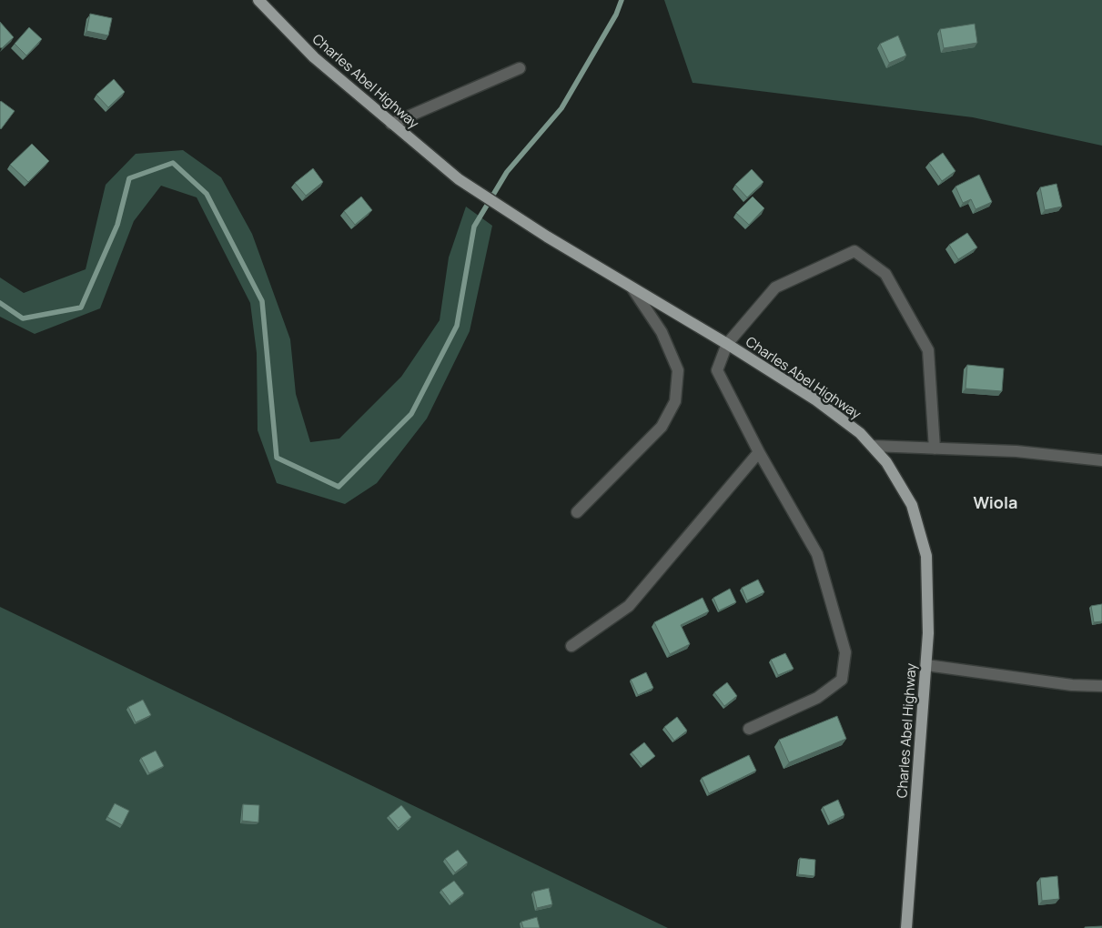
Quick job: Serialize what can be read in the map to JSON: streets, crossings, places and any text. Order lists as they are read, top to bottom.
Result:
{
  "streets": {
    "main road": ["Charles Abel Highway"]
  },
  "districts": ["Wiola"]
}
